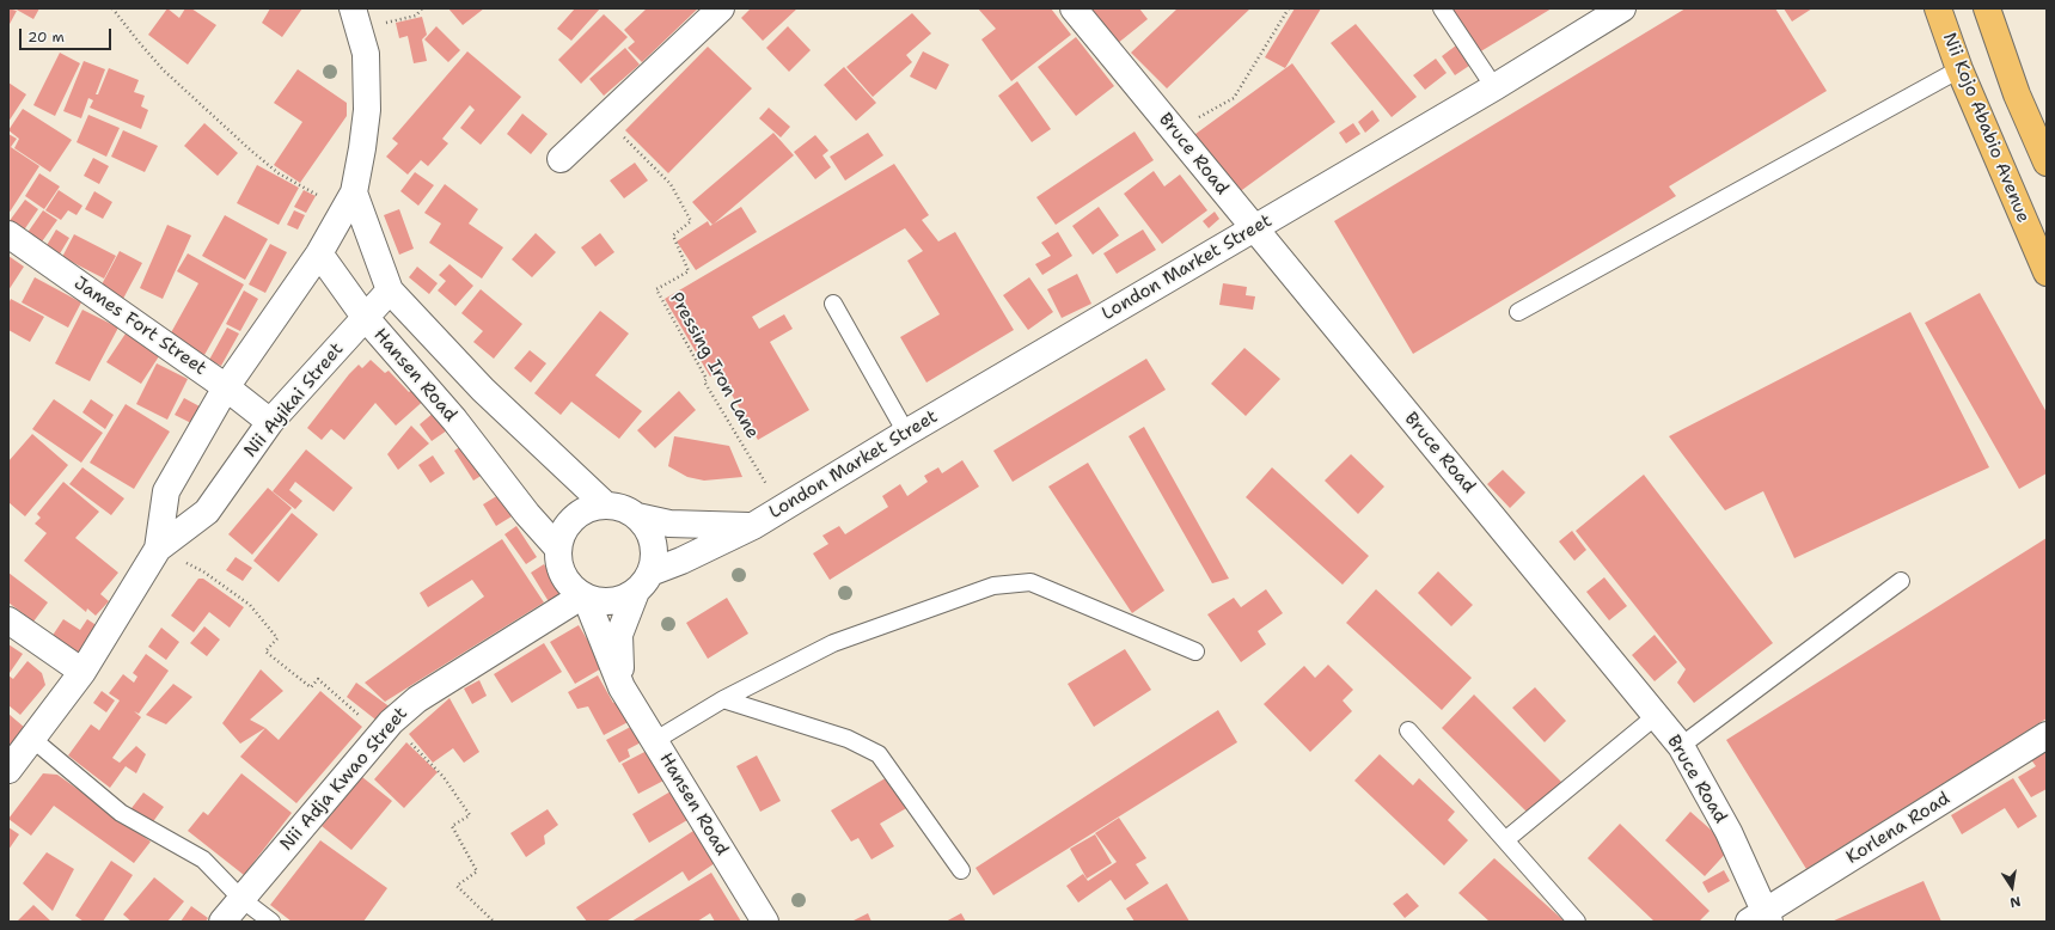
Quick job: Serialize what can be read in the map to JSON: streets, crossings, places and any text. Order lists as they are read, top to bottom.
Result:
{
  "streets": {
    "main road": ["Nii Kojo Ababio Avenue"],
    "street": [
      "Bruce Road",
      "London Market Street",
      "James Fort Street",
      "Hansen Road",
      "Nii Ayikai Street",
      "Nii Adja Kwao Street",
      "Korlena Road"
    ],
    "path": ["Pressing Iron Lane"]
  },
  "crossings": [
    ["Bruce Road", "London Market Street"],
    ["Bruce Road", "Korlena Road"],
    ["London Market Street", "Pressing Iron Lane"],
    ["London Market Street", "Hansen Road"],
    ["London Market Street", "Nii Adja Kwao Street"],
    ["James Fort Street", "Nii Ayikai Street"],
    ["Hansen Road", "Nii Ayikai Street"],
    ["Hansen Road", "Nii Adja Kwao Street"]
  ],
  "scale_bar": "20 m",
  "north": "bottom"
}
